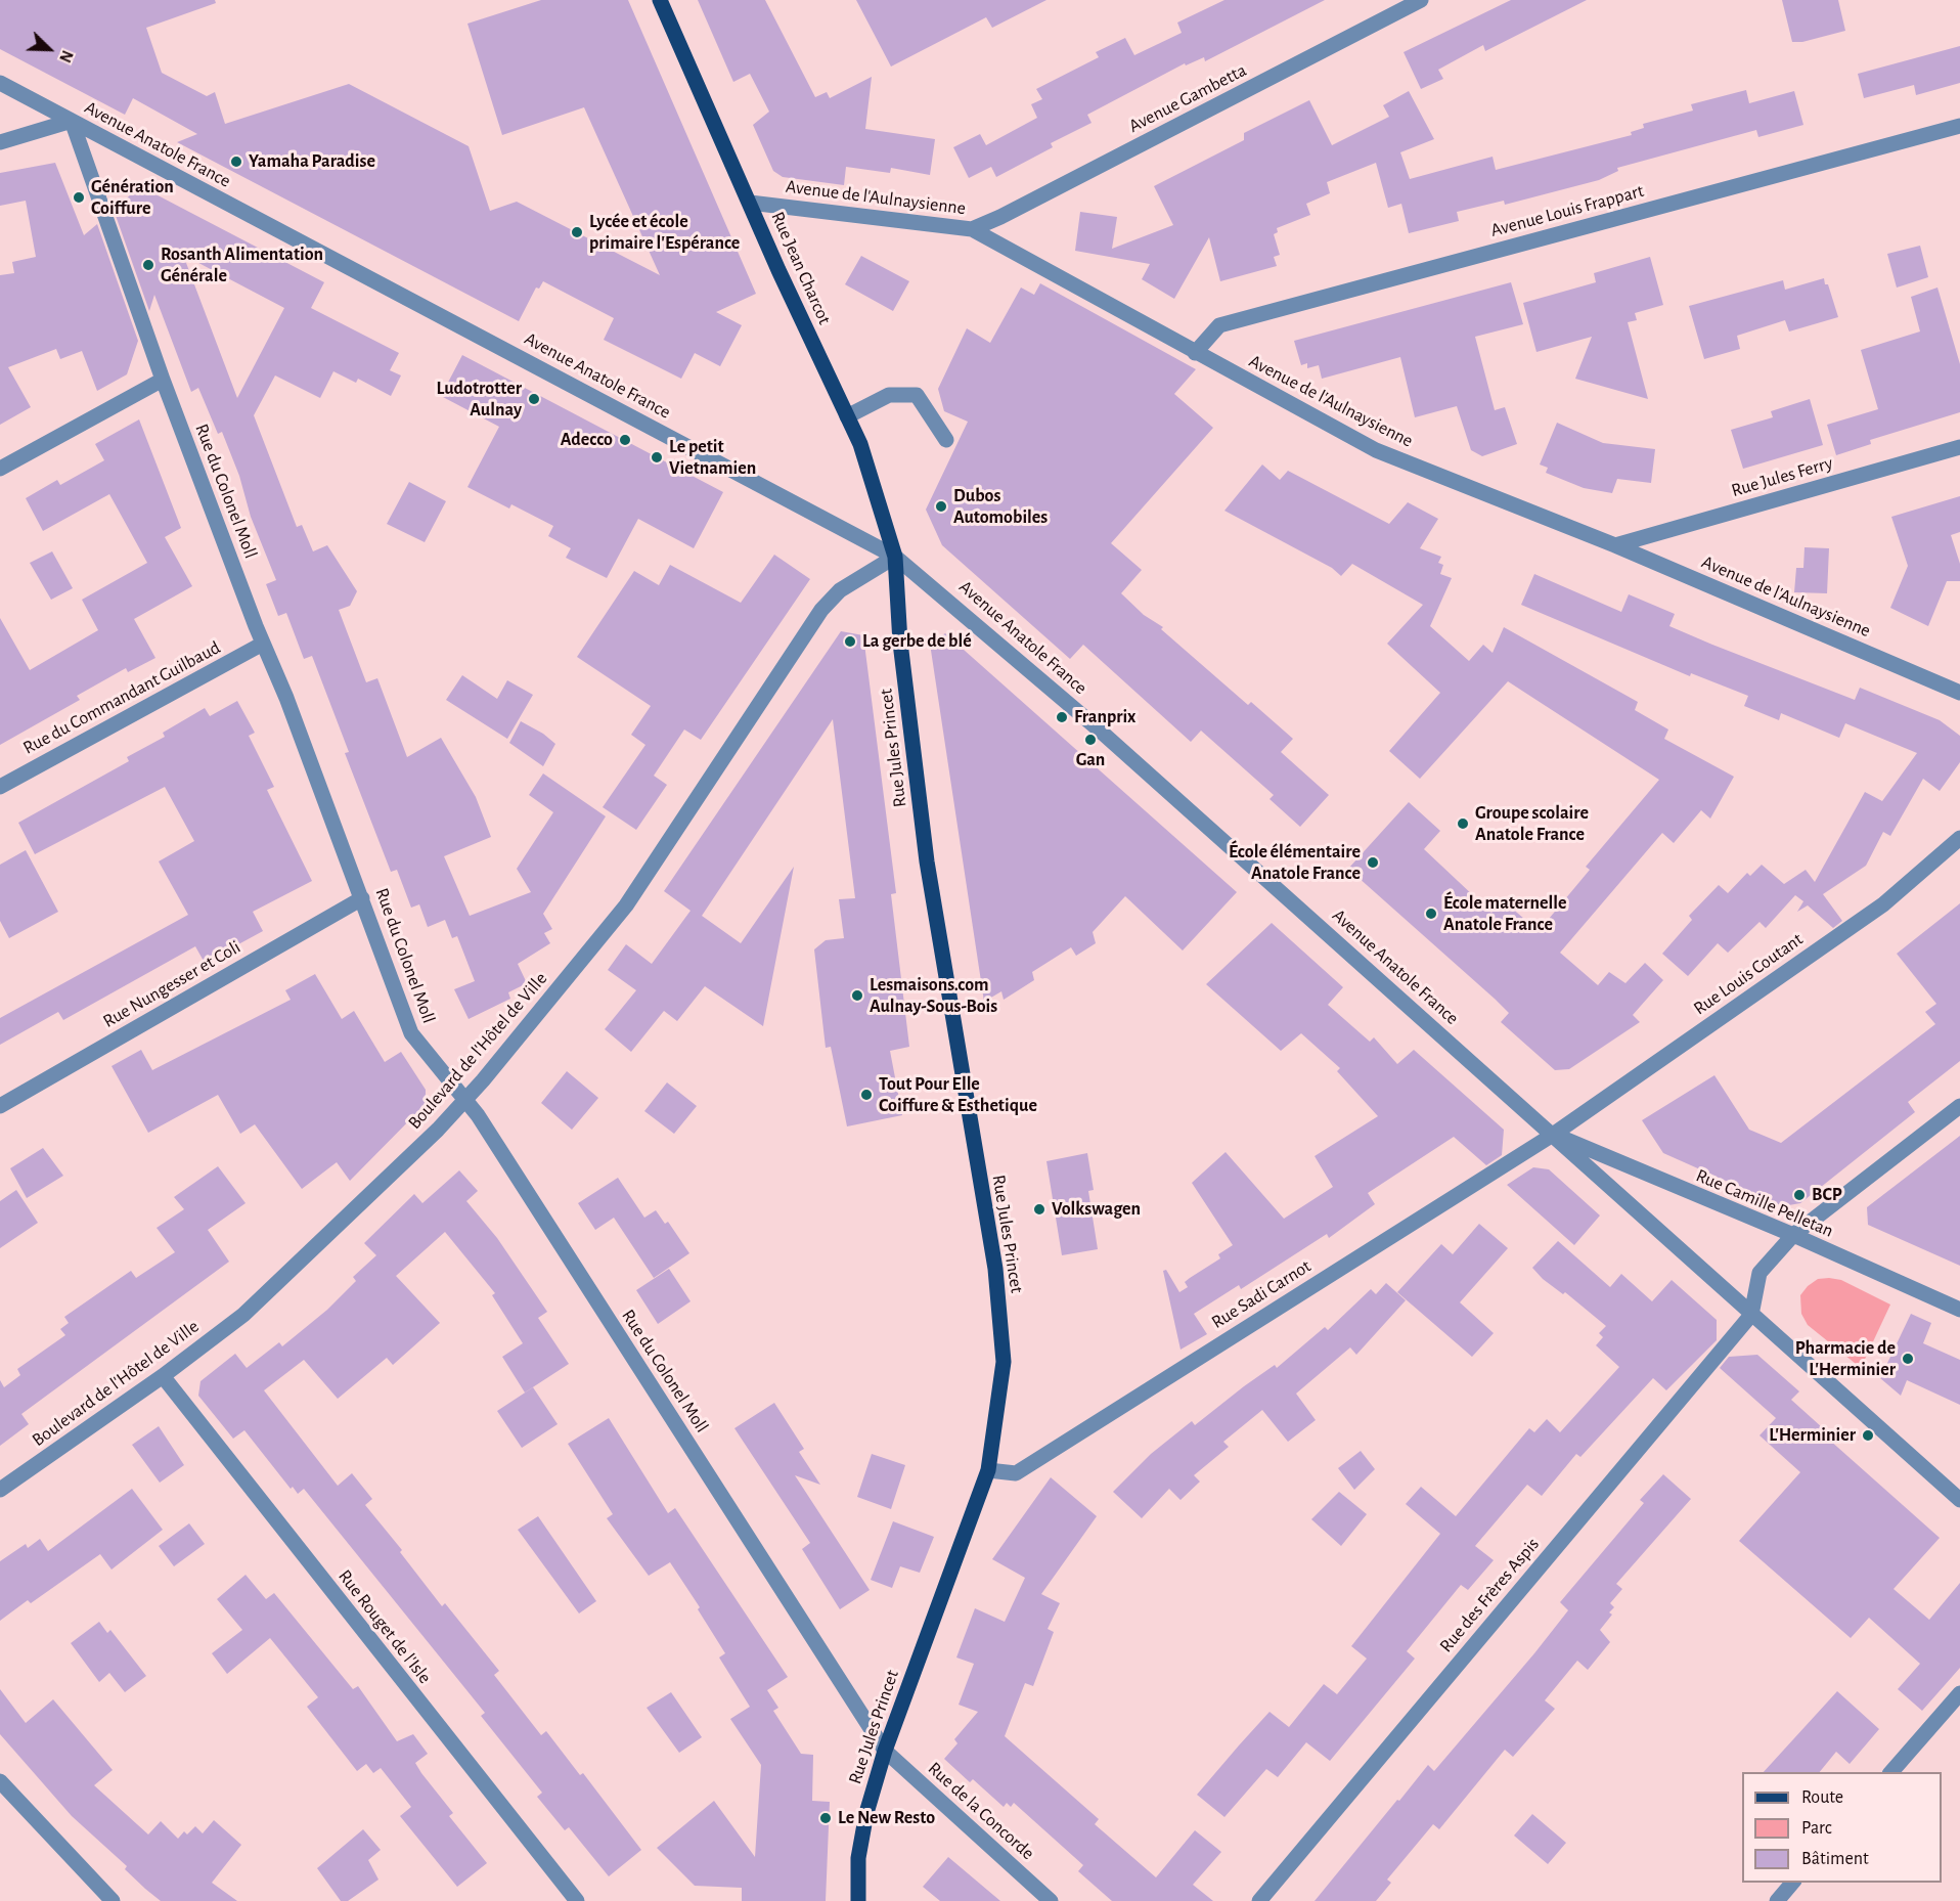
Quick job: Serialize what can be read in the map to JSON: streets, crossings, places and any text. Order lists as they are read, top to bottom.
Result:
{
  "streets": {
    "main road": ["Rue Jean Charcot", "Rue Jules Princet"],
    "street": [
      "Avenue Gambetta",
      "Avenue Anatole France",
      "Avenue de l'Aulnaysienne",
      "Avenue Louis Frappart",
      "Rue Jules Ferry",
      "Rue du Colonel Moll",
      "Rue du Commandant Guilbaud",
      "Rue Louis Coutant",
      "Rue Nungesser et Coli",
      "Boulevard de l'Hôtel de Ville",
      "Rue Camille Pelletan",
      "Rue Sadi Carnot",
      "Rue des Frères Aspis",
      "Rue Rouget de l'Isle",
      "Rue de la Concorde"
    ]
  },
  "crossings": [
    ["Avenue Gambetta", "Avenue de l'Aulnaysienne"],
    ["Avenue Anatole France", "Rue Jean Charcot"],
    ["Avenue Anatole France", "Rue du Colonel Moll"],
    ["Avenue Anatole France", "Rue Jules Princet"],
    ["Avenue Anatole France", "Rue Louis Coutant"],
    ["Avenue Anatole France", "Boulevard de l'Hôtel de Ville"],
    ["Avenue Anatole France", "Rue Camille Pelletan"],
    ["Avenue Anatole France", "Rue Sadi Carnot"],
    ["Avenue Anatole France", "Rue des Frères Aspis"],
    ["Avenue de l'Aulnaysienne", "Avenue Louis Frappart"],
    ["Avenue de l'Aulnaysienne", "Rue Jean Charcot"],
    ["Avenue de l'Aulnaysienne", "Rue Jules Ferry"],
    ["Rue Jean Charcot", "Rue Jules Princet"],
    ["Rue Jean Charcot", "Boulevard de l'Hôtel de Ville"],
    ["Rue du Colonel Moll", "Rue du Commandant Guilbaud"],
    ["Rue du Colonel Moll", "Rue Jules Princet"],
    ["Rue du Colonel Moll", "Rue Nungesser et Coli"],
    ["Rue du Colonel Moll", "Boulevard de l'Hôtel de Ville"],
    ["Rue du Colonel Moll", "Rue de la Concorde"],
    ["Rue Jules Princet", "Boulevard de l'Hôtel de Ville"],
    ["Rue Jules Princet", "Rue Sadi Carnot"],
    ["Rue Jules Princet", "Rue de la Concorde"],
    ["Rue Louis Coutant", "Rue Camille Pelletan"],
    ["Rue Louis Coutant", "Rue Sadi Carnot"],
    ["Boulevard de l'Hôtel de Ville", "Rue Rouget de l'Isle"],
    ["Rue Camille Pelletan", "Rue Sadi Carnot"]
  ],
  "places": [
    "Yamaha Paradise",
    "Génération Coiffure",
    "Lycée et école primaire l'Espérance",
    "Rosanth Alimentation Générale",
    "Ludotrotter Aulnay",
    "Adecco",
    "Le petit Vietnamien",
    "Dubos Automobiles",
    "La gerbe de blé",
    "Franprix",
    "Gan",
    "Groupe scolaire Anatole France",
    "École élémentaire Anatole France",
    "École maternelle Anatole France",
    "Lesmaisons.com Aulnay-Sous-Bois",
    "Tout Pour Elle Coiffure & Esthetique",
    "BCP",
    "Volkswagen",
    "Pharmacie de L'Herminier",
    "L'Herminier",
    "Le New Resto"
  ],
  "legend": ["Route", "Parc", "Bâtiment"],
  "north": "bottom right"
}
